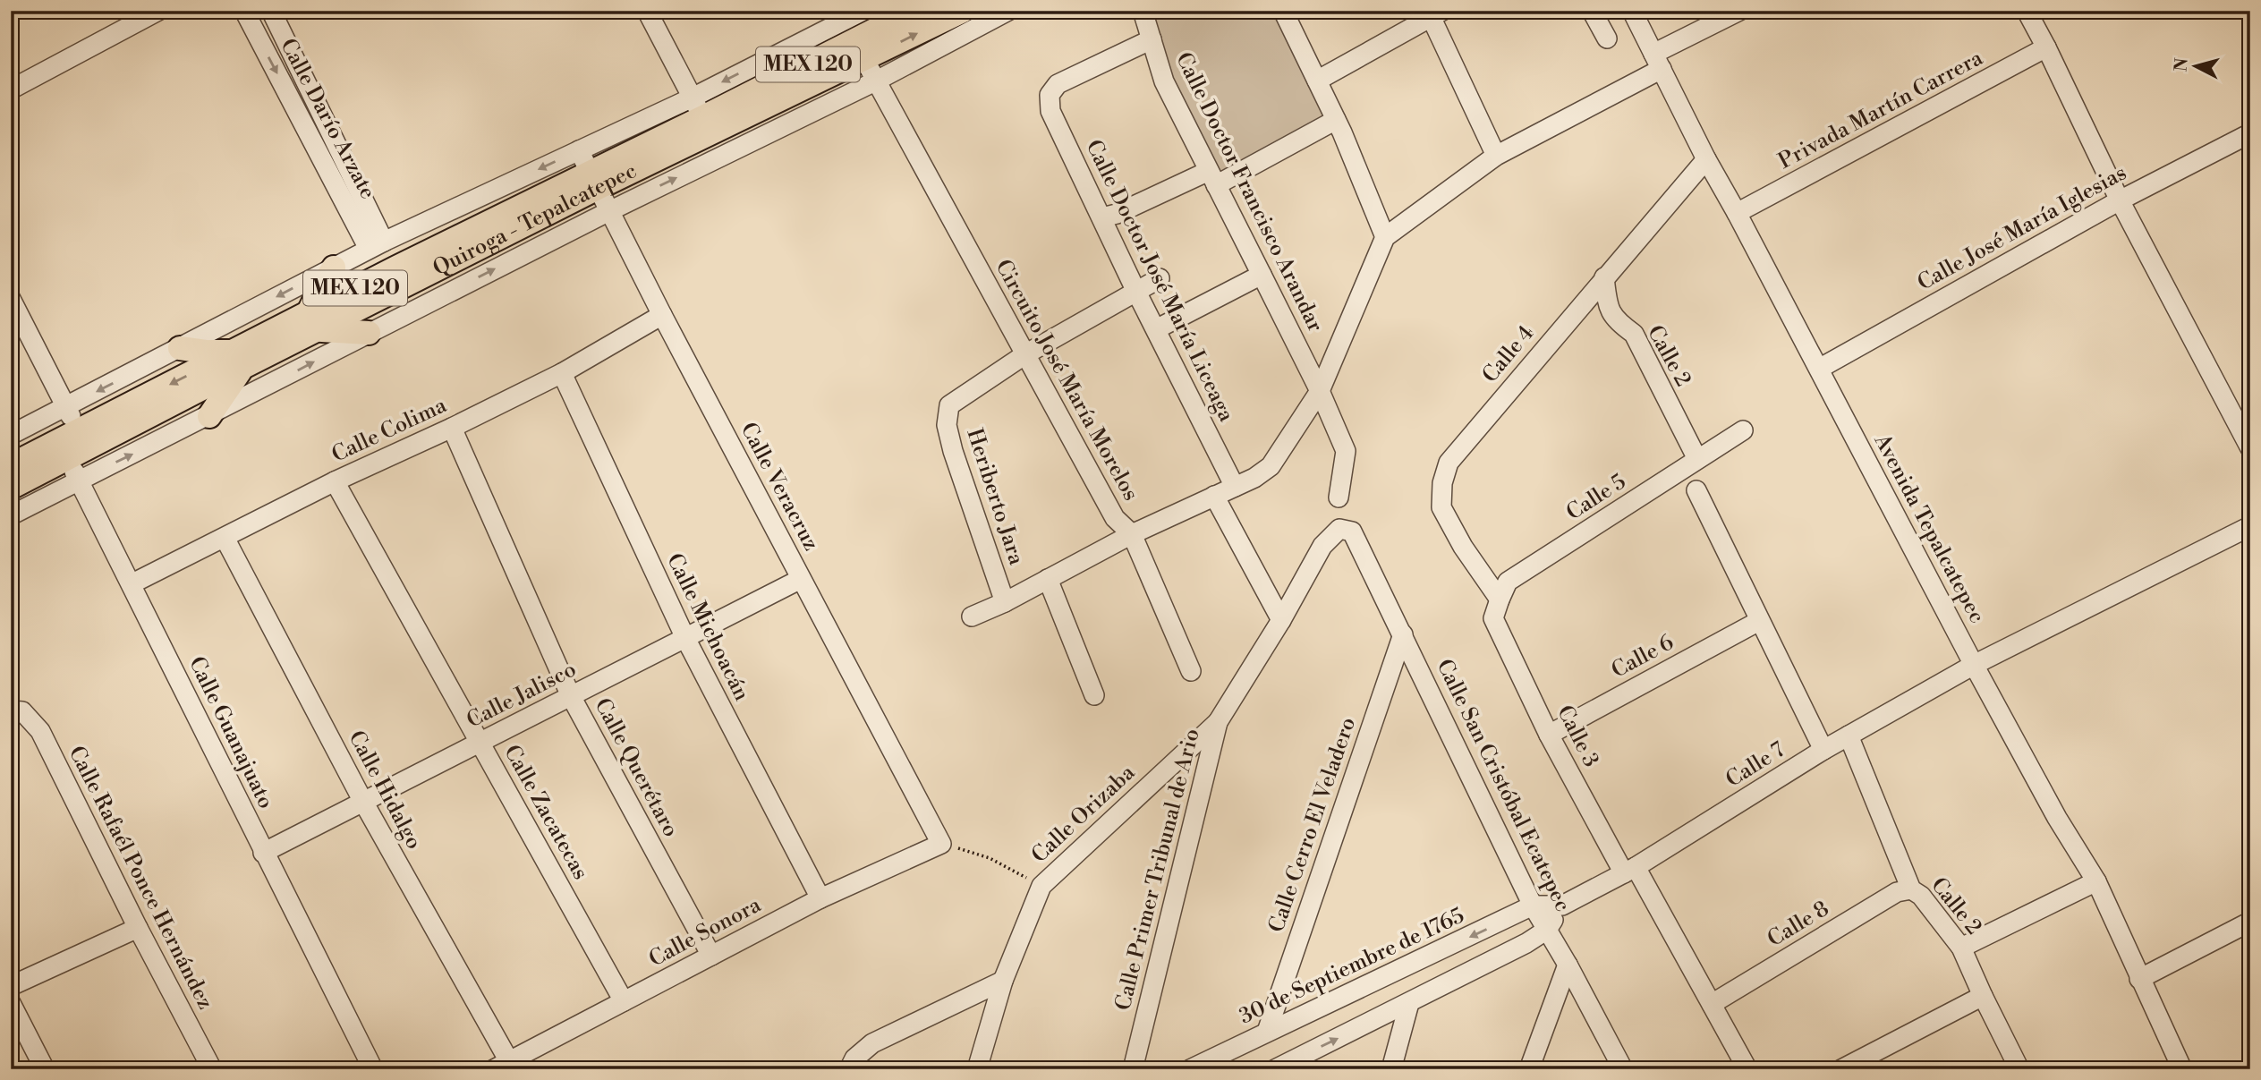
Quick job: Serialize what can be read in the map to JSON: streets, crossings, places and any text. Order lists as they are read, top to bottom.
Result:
{
  "streets": {
    "main road": ["MEX 120", "Quiroga - Tepalcatepec"],
    "street": [
      "Privada Martín Carrera",
      "Calle Darío Arzate",
      "Calle Doctor Francisco Arandar",
      "Calle José María Iglesias",
      "Calle Doctor José María Liceaga",
      "Calle 4",
      "Calle 2",
      "Circuito José María Morelos",
      "Calle Colima",
      "Calle Veracruz",
      "Heriberto Jara",
      "Calle 5",
      "Avenida Tepalcatepec",
      "Calle Michoacán",
      "Calle 6",
      "Calle Jalisco",
      "Calle Guanajuato",
      "Calle 3",
      "Calle 7",
      "Calle Querétaro",
      "Calle San Cristóbal Ecatepec",
      "Calle Hidalgo",
      "Calle Zacatecas",
      "Calle Orizaba",
      "Calle Cerro El Veladero",
      "Calle Primer Tribunal de Ario",
      "Calle Rafaél Ponce Hernández",
      "Calle 8",
      "Calle Sonora",
      "30 de Septiembre de 1765"
    ]
  },
  "crossings": [
    ["Privada Martín Carrera", "Avenida Tepalcatepec"],
    ["Calle Doctor Francisco Arandar", "Calle Doctor José María Liceaga"],
    ["Calle Doctor Francisco Arandar", "Circuito José María Morelos"],
    ["Quiroga - Tepalcatepec", "Circuito José María Morelos"],
    ["Quiroga - Tepalcatepec", "Calle Veracruz"],
    ["Quiroga - Tepalcatepec", "Calle Guanajuato"],
    ["Calle José María Iglesias", "Avenida Tepalcatepec"],
    ["Calle Doctor José María Liceaga", "Circuito José María Morelos"],
    ["Calle 4", "Calle 2"],
    ["Calle 4", "Calle 5"],
    ["Calle 4", "Avenida Tepalcatepec"],
    ["Calle 2", "Calle 5"],
    ["Calle 2", "Calle 7"],
    ["Calle 2", "Calle 8"],
    ["Circuito José María Morelos", "Heriberto Jara"],
    ["Calle Colima", "Calle Veracruz"],
    ["Calle Colima", "Calle Michoacán"],
    ["Calle Colima", "Calle Guanajuato"],
    ["Calle Colima", "Calle Querétaro"],
    ["Calle Colima", "Calle Hidalgo"],
    ["Calle Colima", "Calle Zacatecas"],
    ["Calle Veracruz", "Calle Jalisco"],
    ["Calle Veracruz", "Calle Sonora"],
    ["Calle 5", "Calle 3"],
    ["Avenida Tepalcatepec", "Calle 7"],
    ["Calle Michoacán", "Calle Jalisco"],
    ["Calle Michoacán", "Calle Sonora"],
    ["Calle 6", "Calle 3"],
    ["Calle Jalisco", "Calle Guanajuato"],
    ["Calle Jalisco", "Calle Querétaro"],
    ["Calle Jalisco", "Calle Hidalgo"],
    ["Calle Jalisco", "Calle Zacatecas"],
    ["Calle 3", "Calle 7"],
    ["Calle 3", "Calle 8"],
    ["Calle 7", "Calle San Cristóbal Ecatepec"],
    ["Calle 7", "30 de Septiembre de 1765"],
    ["Calle Querétaro", "Calle Sonora"],
    ["Calle San Cristóbal Ecatepec", "Calle Cerro El Veladero"],
    ["Calle San Cristóbal Ecatepec", "Calle Primer Tribunal de Ario"],
    ["Calle San Cristóbal Ecatepec", "30 de Septiembre de 1765"],
    ["Calle Hidalgo", "Calle Sonora"],
    ["Calle Zacatecas", "Calle Sonora"],
    ["Calle Orizaba", "Calle Primer Tribunal de Ario"],
    ["Calle Cerro El Veladero", "30 de Septiembre de 1765"]
  ],
  "north": "left"
}
